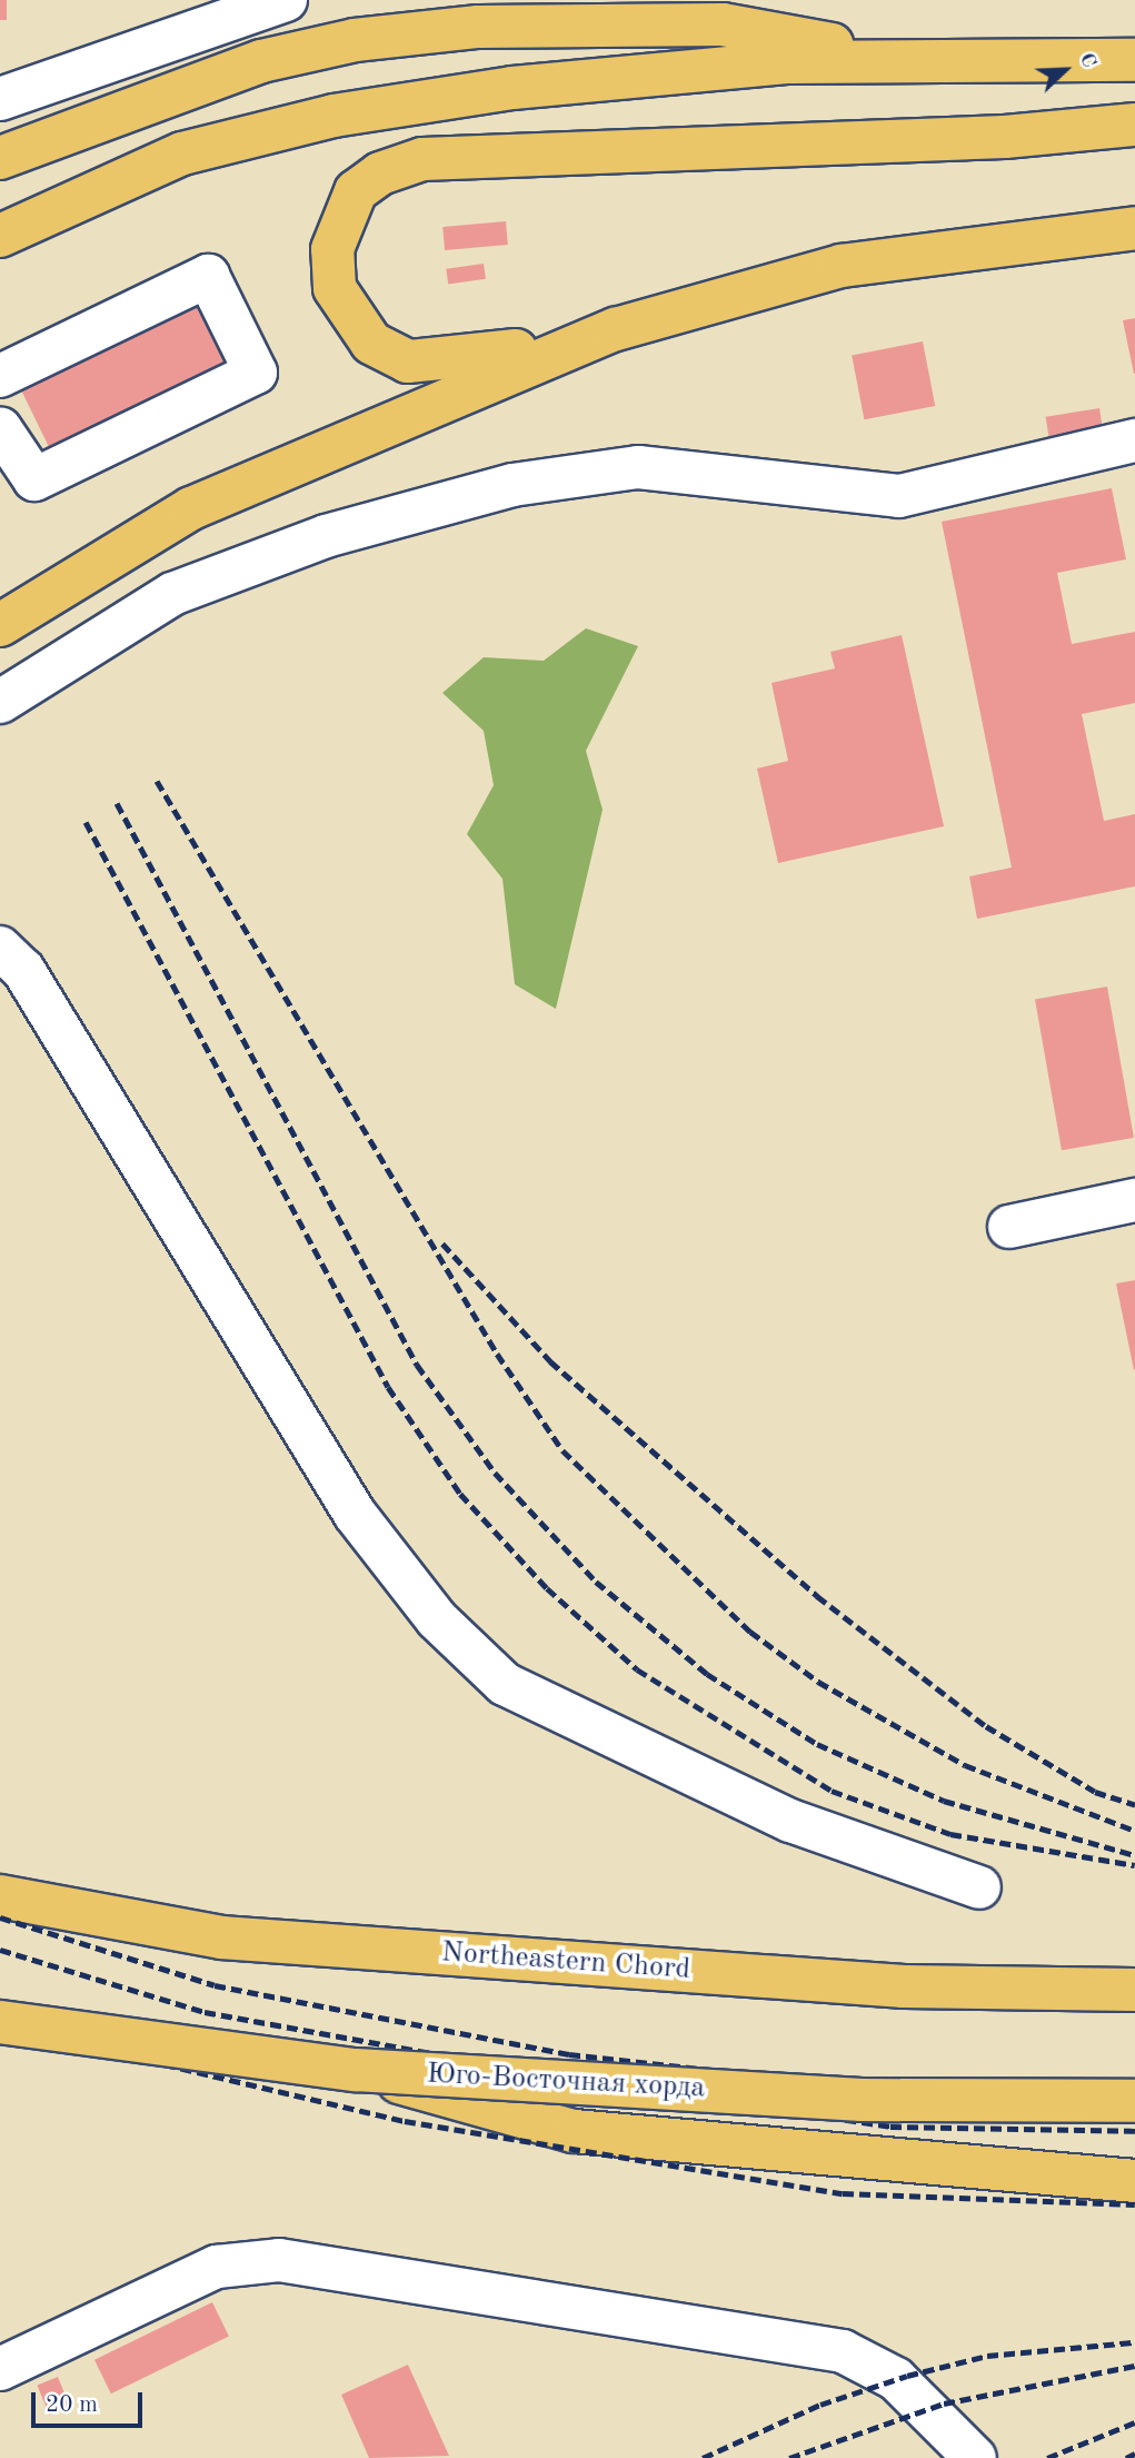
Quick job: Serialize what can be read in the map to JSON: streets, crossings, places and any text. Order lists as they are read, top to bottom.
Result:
{
  "streets": {
    "main road": ["Northeastern Chord", "Юго-Восточная хорда"]
  },
  "scale_bar": "20 m",
  "north": "top right"
}
